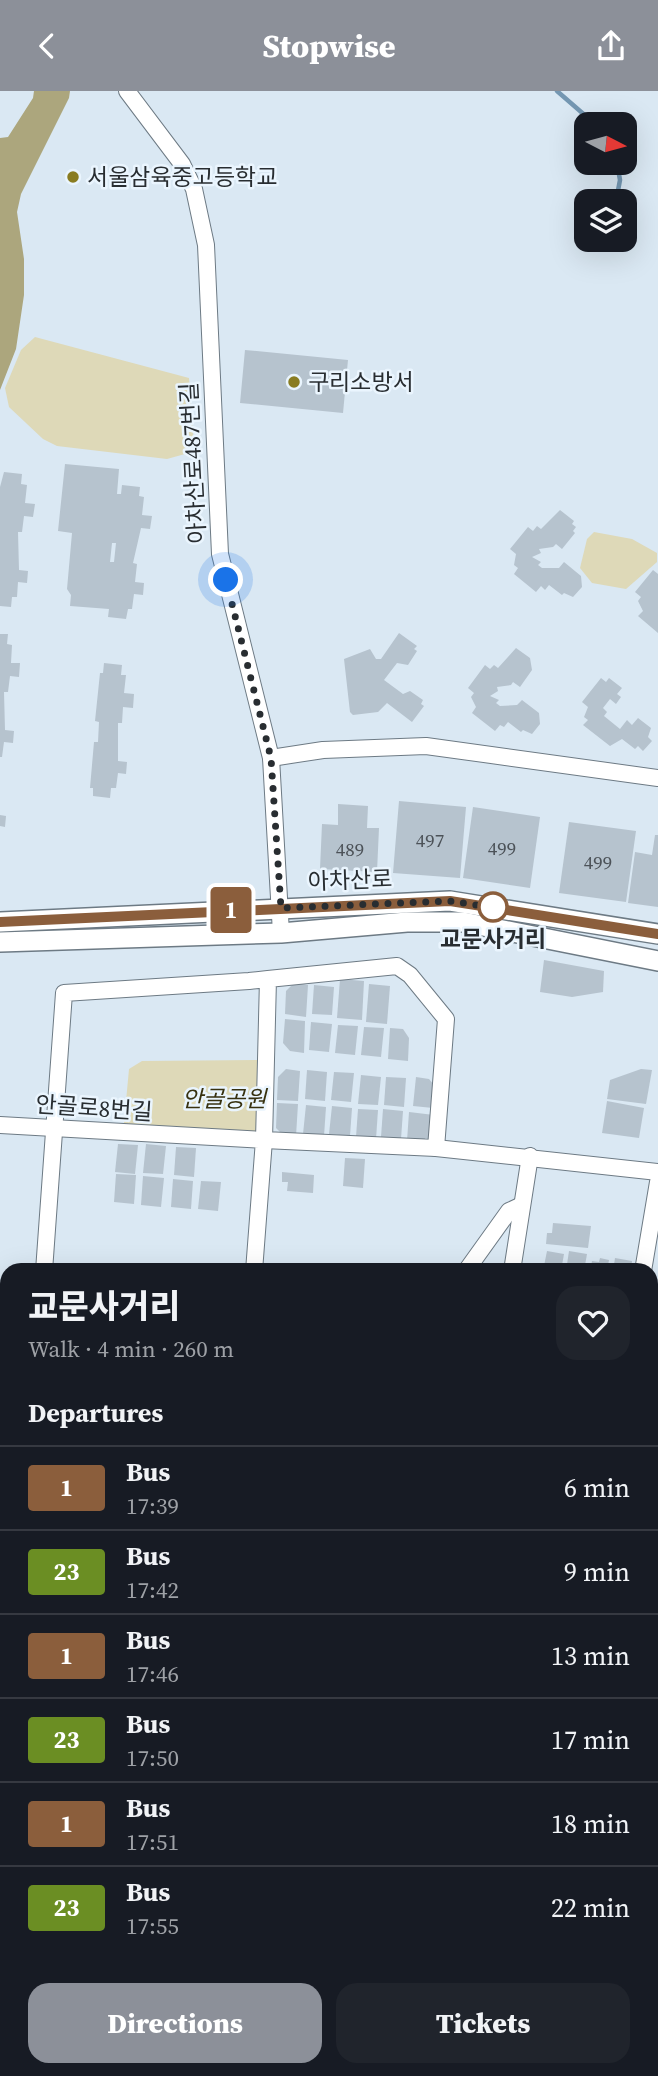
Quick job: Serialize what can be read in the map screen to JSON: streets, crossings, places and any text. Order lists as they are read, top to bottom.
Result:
{
  "streets": {
    "main road": ["아차산로"],
    "street": ["아차산로487번길", "안골로8번길"]
  },
  "crossings": [
    ["아차산로487번길", "아차산로"]
  ],
  "parks": ["안골공원"],
  "places": ["서울삼육중고등학교", "구리소방서", "교문사거리"],
  "lines": ["bus line 1"],
  "house_numbers": [
    "497",
    "499",
    "489",
    "499"
  ],
  "north": "right",
  "page": {
    "header": "Stopwise",
    "on_map": "1",
    "heading": [
      ["교문사거리", "Walk · 4 min · 260 m"],
      "Departures"
    ],
    "list": [
      {
        "mark": "1",
        "name": "Bus",
        "note": "17:39",
        "value": "6 min"
      },
      {
        "mark": "23",
        "name": "Bus",
        "note": "17:42",
        "value": "9 min"
      },
      {
        "mark": "1",
        "name": "Bus",
        "note": "17:46",
        "value": "13 min"
      },
      {
        "mark": "23",
        "name": "Bus",
        "note": "17:50",
        "value": "17 min"
      },
      {
        "mark": "1",
        "name": "Bus",
        "note": "17:51",
        "value": "18 min"
      },
      {
        "mark": "23",
        "name": "Bus",
        "note": "17:55",
        "value": "22 min"
      }
    ],
    "buttons": ["Directions", "Tickets"]
  }
}
